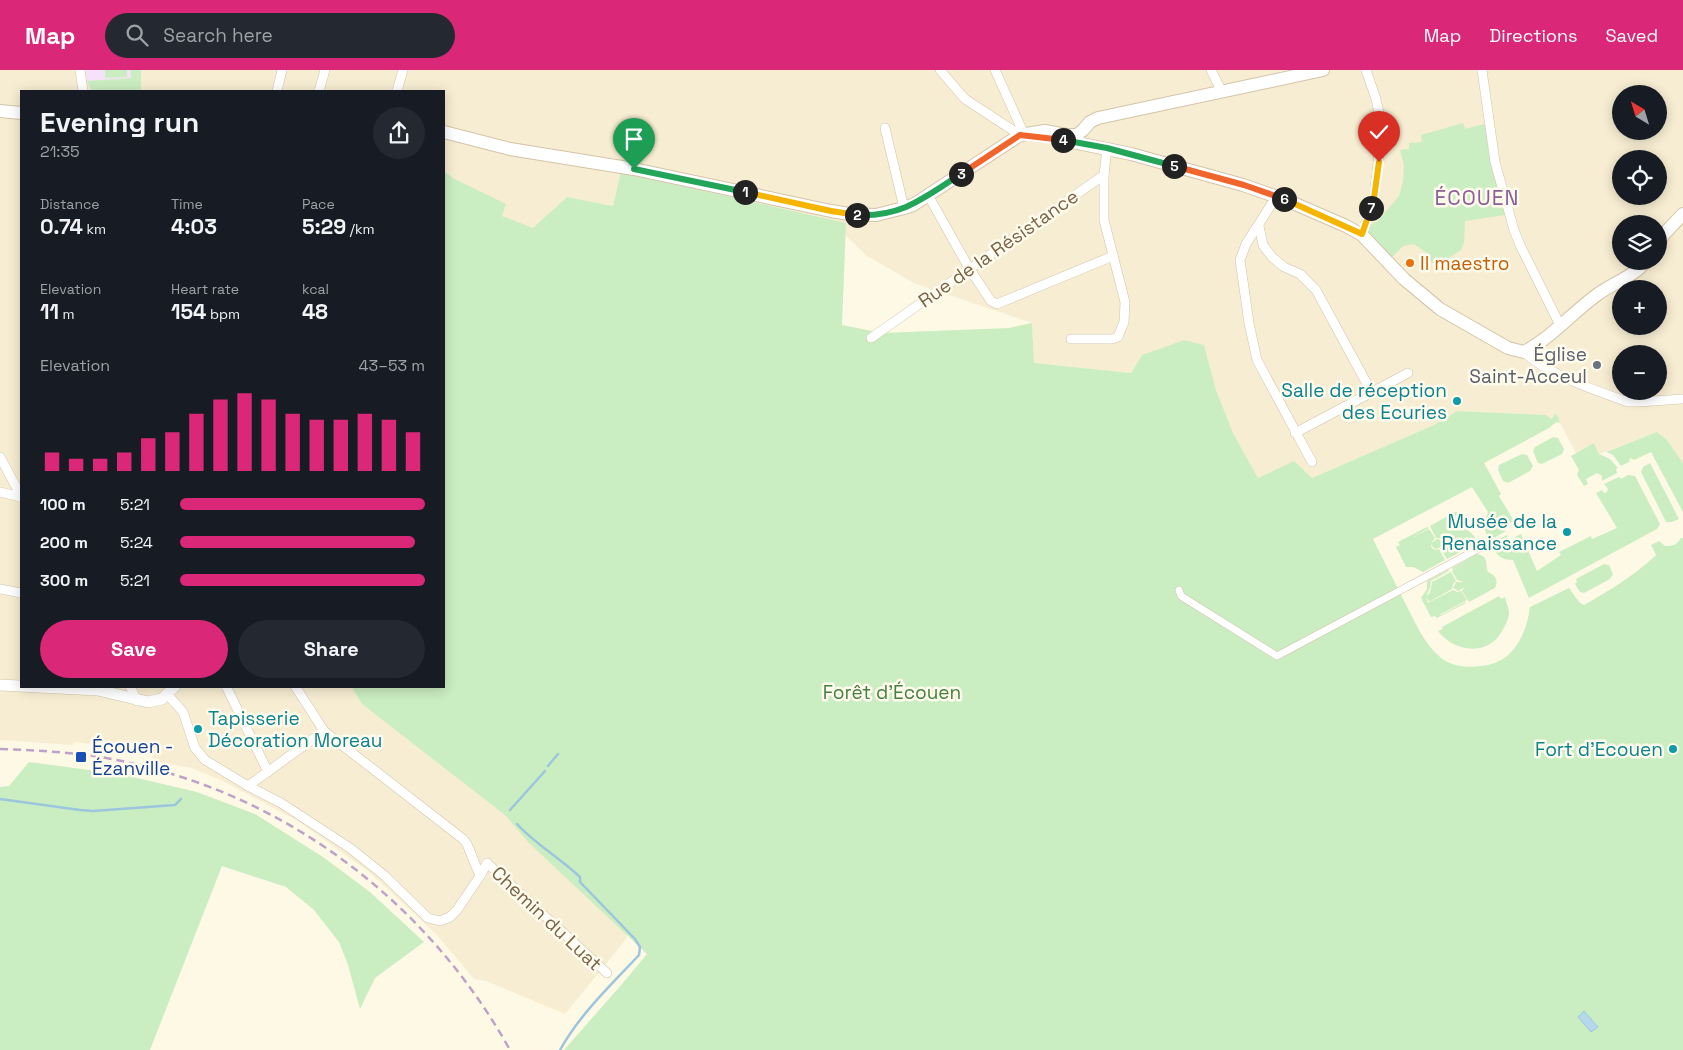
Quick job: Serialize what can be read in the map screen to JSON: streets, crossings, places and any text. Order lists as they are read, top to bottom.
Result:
{
  "streets": {
    "street": ["Rue de la Résistance", "Chemin du Luat"]
  },
  "districts": ["ÉCOUEN"],
  "parks": ["Forêt d'Écouen"],
  "places": {
    "other": [
      "Il maestro",
      "Église Saint-Acceul",
      "Salle de réception des Ecuries",
      "Musée de la Renaissance",
      "Tapisserie Décoration Moreau",
      "Fort d'Ecouen"
    ],
    "transit": ["Écouen - Ézanville"]
  },
  "north": "top left",
  "page": {
    "header": "Map",
    "search": "Search here",
    "nav": ["Map", "Directions", "Saved"],
    "map_buttons": ["+", "−"],
    "heading": ["Evening run", "21:35"],
    "pins": [
      "4",
      "5",
      "3",
      "1",
      "6",
      "7",
      "2"
    ],
    "stats": [
      ["Distance", "0.74 km"],
      ["Time", "4:03"],
      ["Pace", "5:29 /km"],
      ["Elevation", "11 m"],
      ["Heart rate", "154 bpm"],
      ["kcal", "48"]
    ],
    "chart": ["Elevation", "43–53 m"],
    "list": [
      {
        "name": "100 m",
        "note": "5:21"
      },
      {
        "name": "200 m",
        "note": "5:24"
      },
      {
        "name": "300 m",
        "note": "5:21"
      }
    ],
    "buttons": ["Save", "Share"]
  }
}
